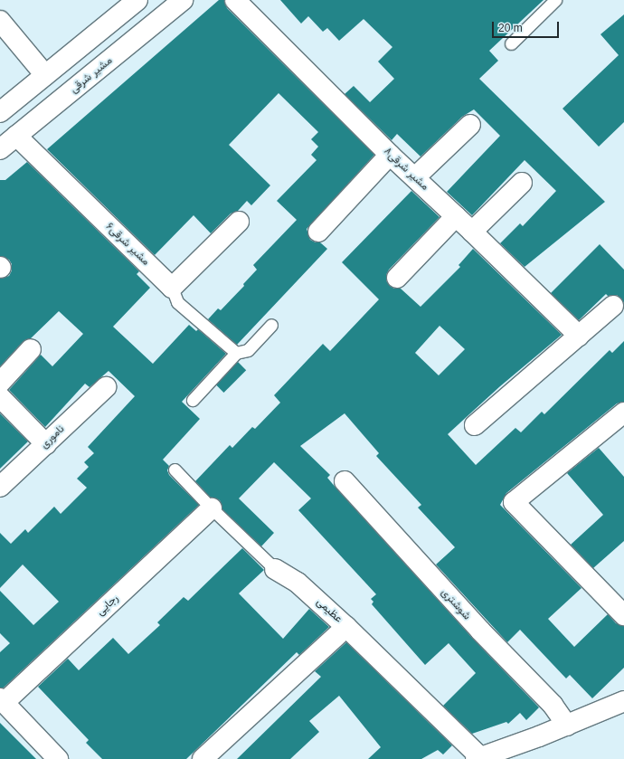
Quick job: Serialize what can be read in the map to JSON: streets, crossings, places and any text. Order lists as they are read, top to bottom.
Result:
{
  "streets": {
    "street": [
      "مشیر شرقی",
      "مشیر شرقی۸",
      "۶مشیر شرقی",
      "ناموری",
      "شوشتری",
      "رجایی",
      "عظیمی"
    ]
  },
  "crossings": [
    ["مشیر شرقی", "۶مشیر شرقی"],
    ["رجایی", "عظیمی"]
  ],
  "scale_bar": "20 m"
}
